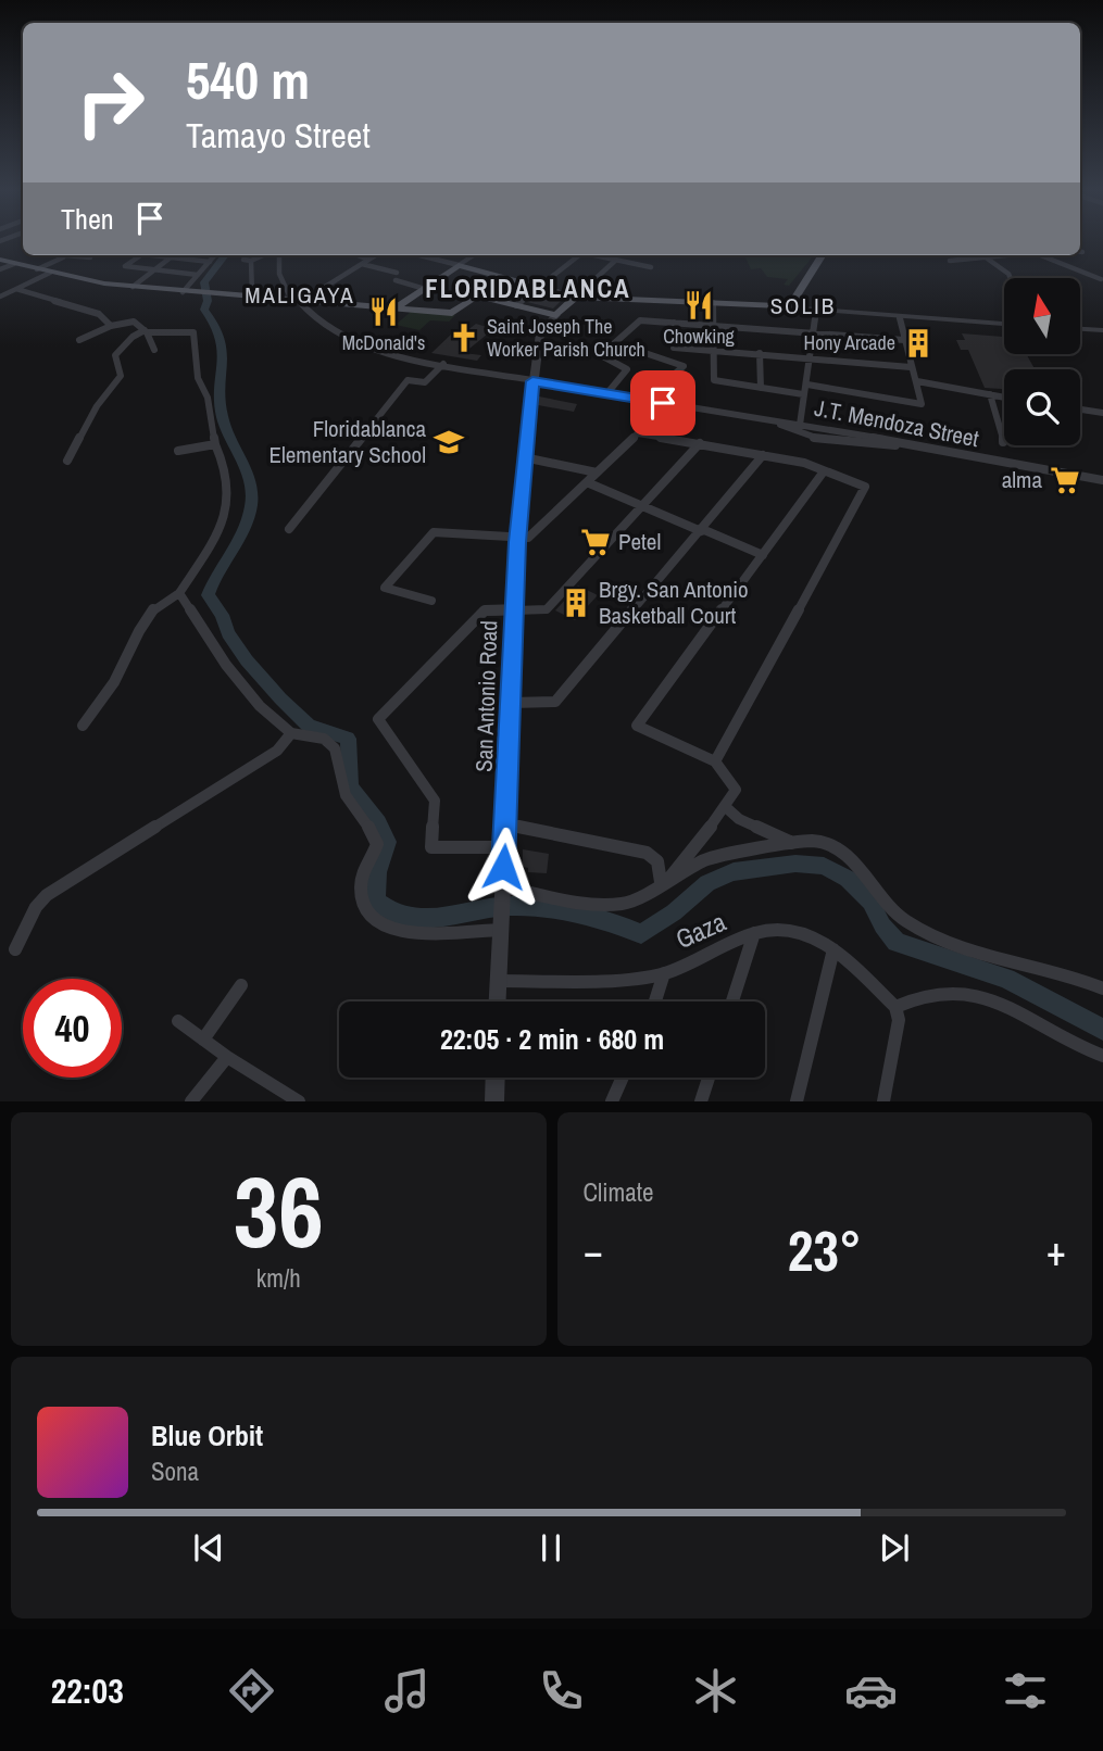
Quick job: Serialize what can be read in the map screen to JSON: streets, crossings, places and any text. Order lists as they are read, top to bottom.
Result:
{
  "streets": {
    "street": ["J.T. Mendoza Street", "San Antonio Road", "Gaza"]
  },
  "crossings": [
    ["San Antonio Road", "Gaza"]
  ],
  "districts": ["FLORIDABLANCA", "MALIGAYA", "SOLIB"],
  "places": {
    "restaurant": ["Chowking", "McDonald's"],
    "church": ["Saint Joseph The Worker Parish Church"],
    "building": ["Hony Arcade", "Brgy. San Antonio Basketball Court"],
    "school or university": ["Floridablanca Elementary School"],
    "supermarket": ["alma", "Petel"]
  },
  "north": "top",
  "page": {
    "turn": ["540 m", "Tamayo Street"],
    "then": "Then",
    "limit": "40",
    "trip": "22:05 · 2 min · 680 m",
    "tile": [
      ["36", "km/h"],
      "Climate"
    ],
    "heat": ["−", "23°", "+"],
    "song": ["Blue Orbit", "Sona"],
    "tabs": "22:03"
  }
}
